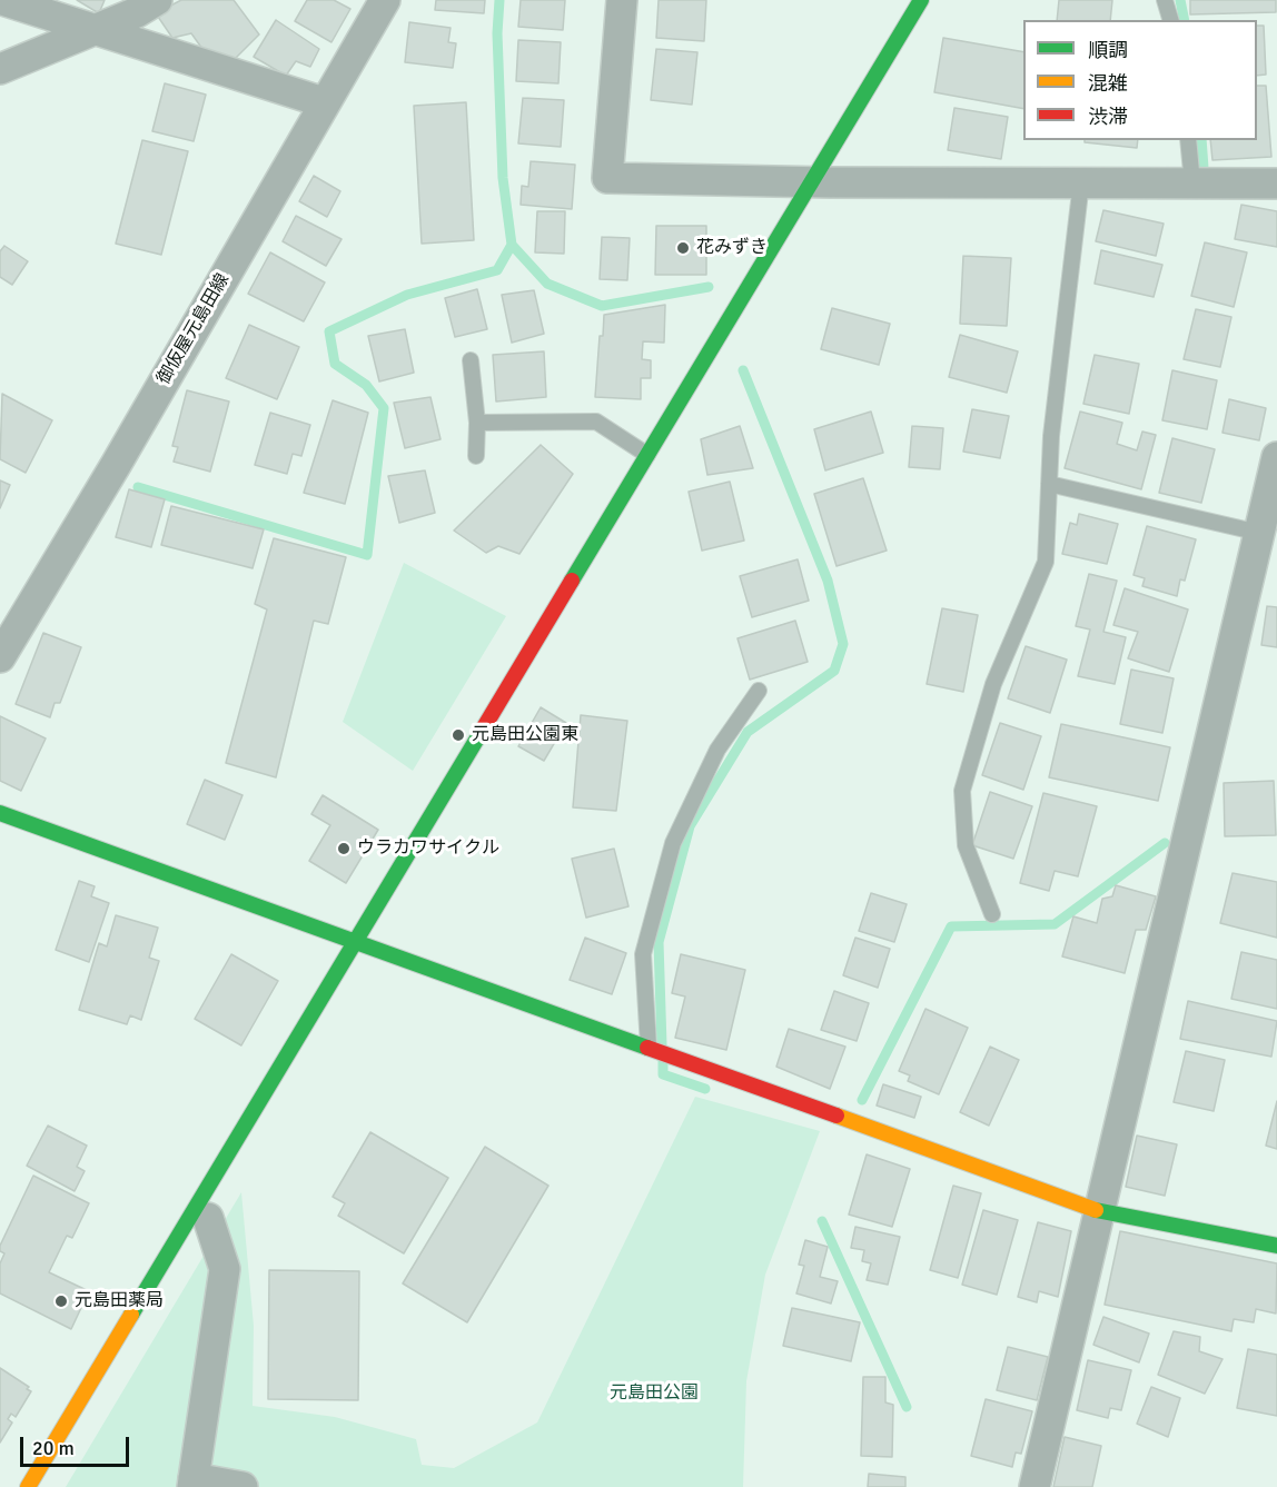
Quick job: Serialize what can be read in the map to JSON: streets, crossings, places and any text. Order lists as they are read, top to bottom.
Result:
{
  "streets": {
    "street": ["御仮屋元島田線"]
  },
  "parks": ["元島田公園"],
  "places": [
    "花みずき",
    "元島田公園東",
    "ウラカワサイクル",
    "元島田薬局"
  ],
  "legend": ["順調", "混雑", "渋滞"],
  "scale_bar": "20 m"
}
